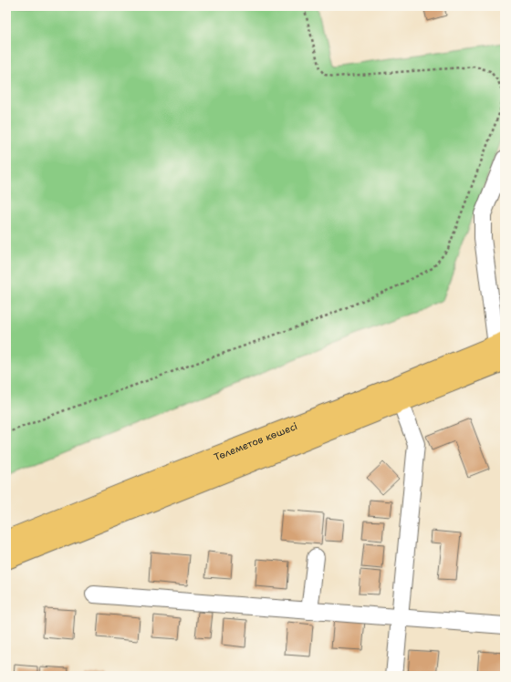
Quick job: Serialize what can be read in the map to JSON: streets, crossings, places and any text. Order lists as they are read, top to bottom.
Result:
{
  "streets": {
    "main road": ["Төлеметов көшесі"]
  }
}
